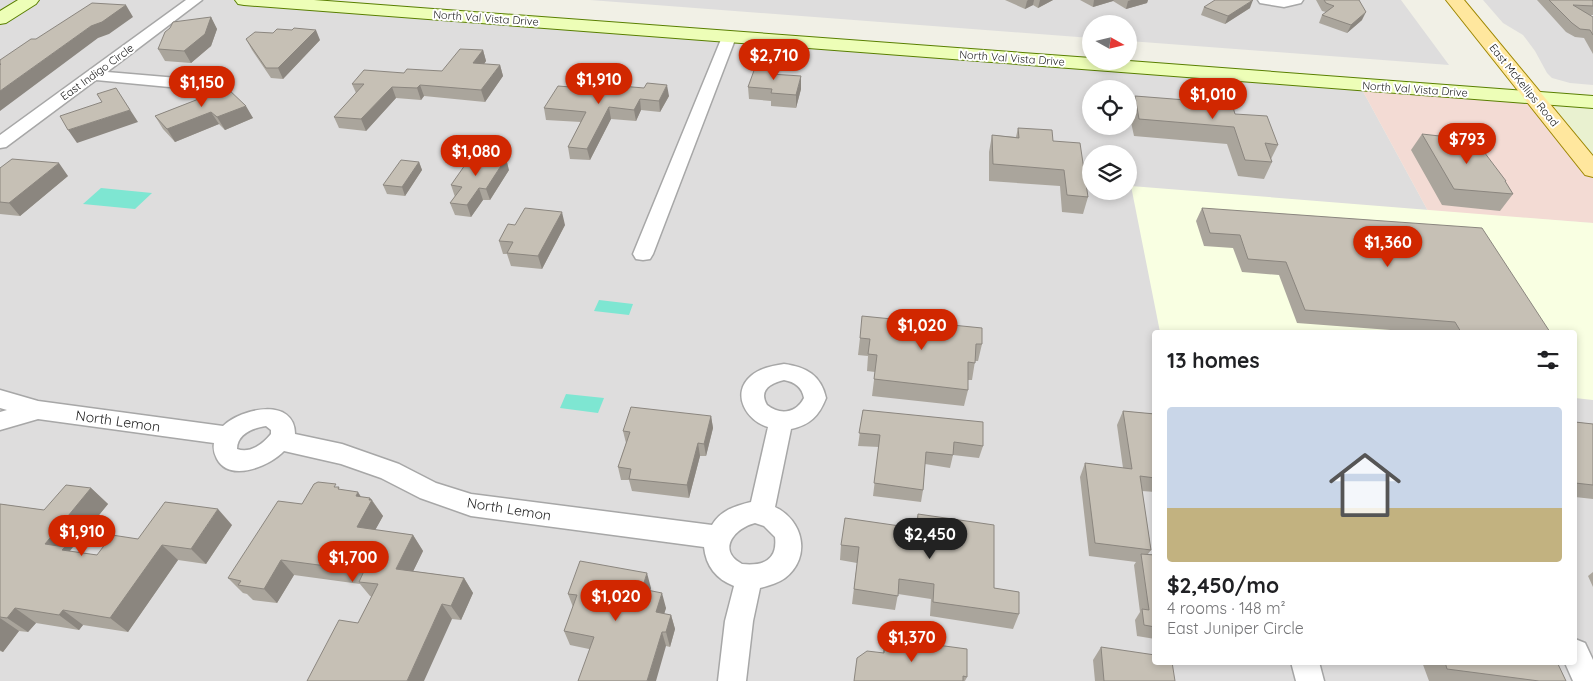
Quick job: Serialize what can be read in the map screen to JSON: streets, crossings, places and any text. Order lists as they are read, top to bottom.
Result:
{
  "streets": {
    "main road": ["North Val Vista Drive", "East McKellips Road"],
    "street": ["East Indigo Circle", "North Lemon"]
  },
  "crossings": [
    ["North Val Vista Drive", "East McKellips Road"]
  ],
  "north": "right",
  "page": {
    "price": [
      "$2,710",
      "$1,910",
      "$1,150",
      "$1,010",
      "$793",
      "$1,080",
      "$1,360",
      "$1,020",
      "$1,910",
      "$2,450",
      "$1,700",
      "$1,020",
      "$1,370"
    ],
    "heading": "13 homes",
    "list": [
      {
        "name": "$2,450/mo",
        "note": "4 rooms · 148 m² · East Juniper Circle"
      }
    ]
  }
}
